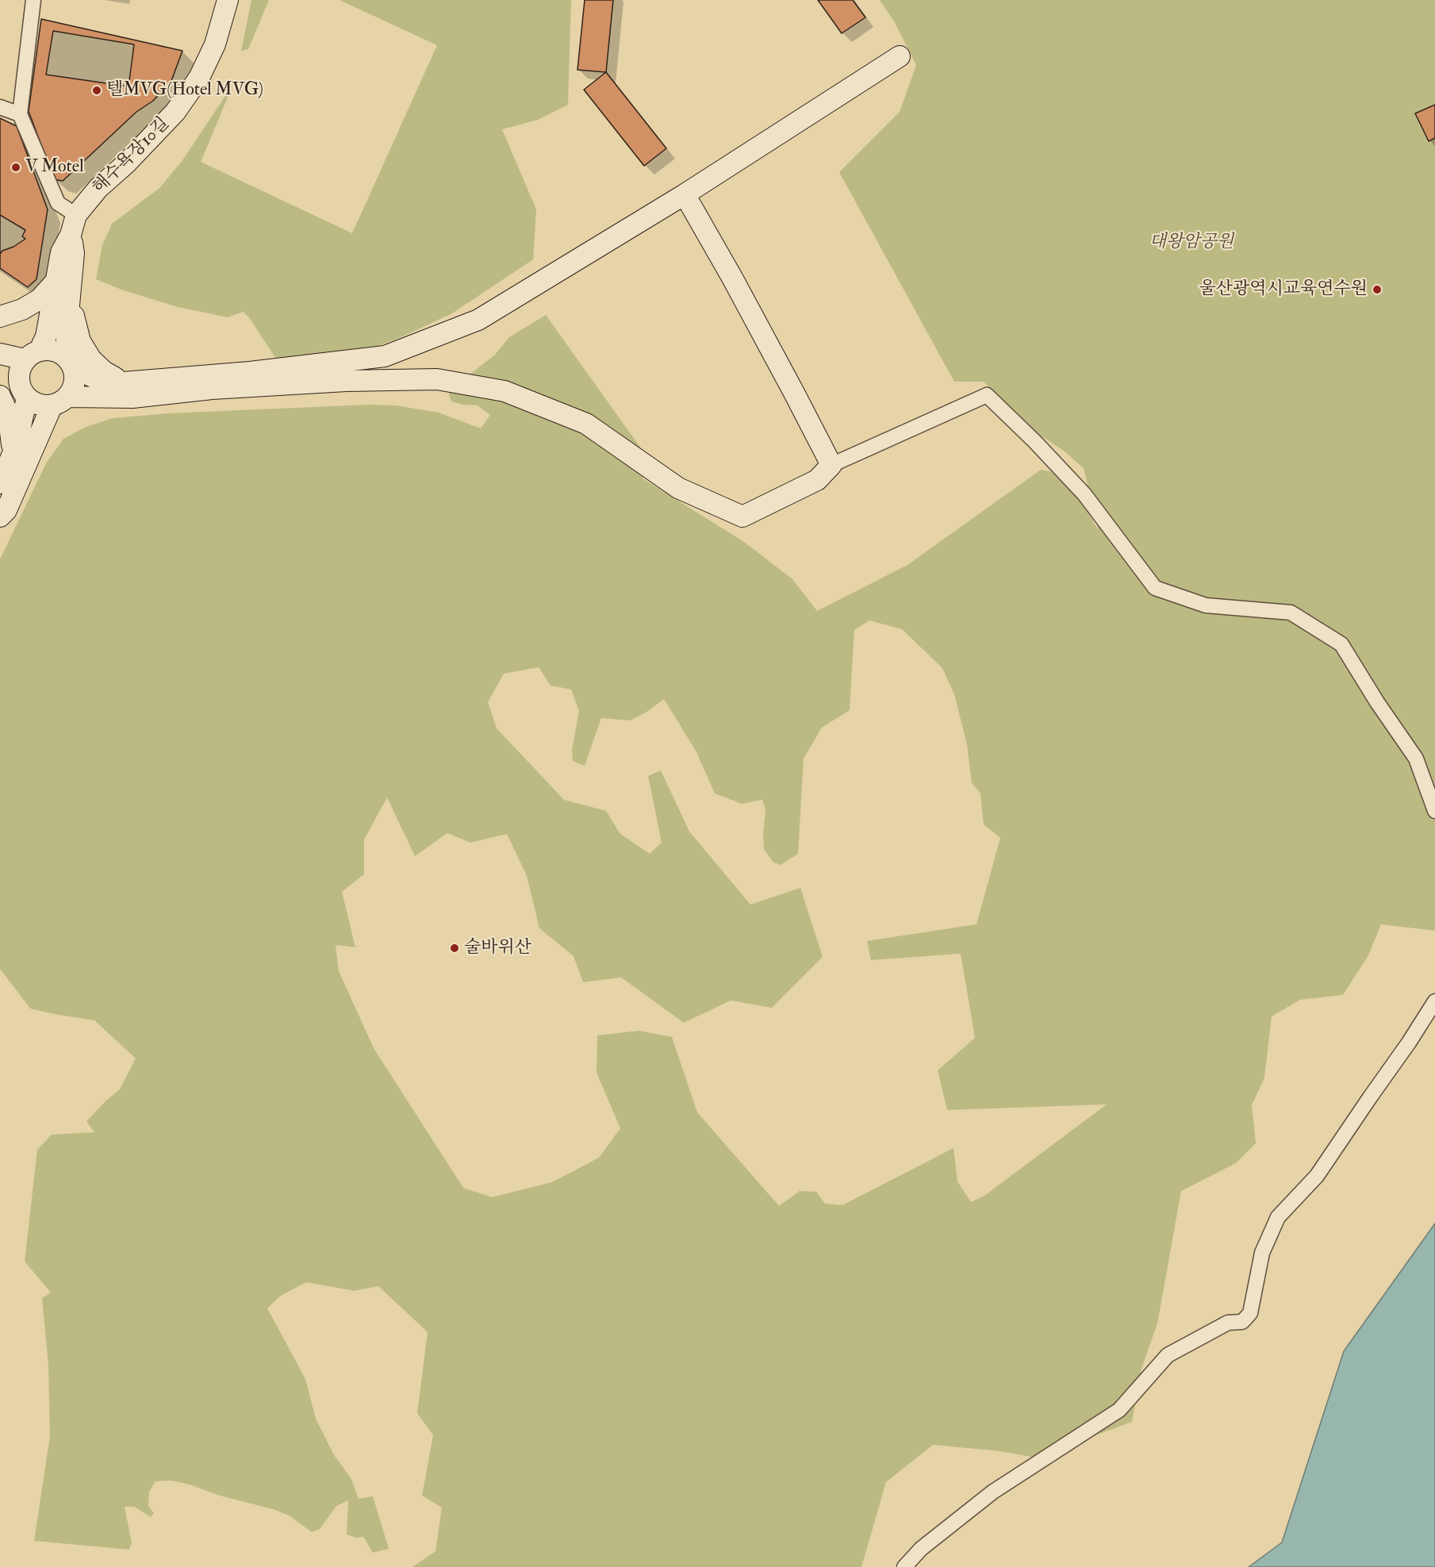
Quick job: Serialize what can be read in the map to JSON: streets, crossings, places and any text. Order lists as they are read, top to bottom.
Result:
{
  "streets": {
    "street": ["해수욕장10길"]
  },
  "parks": ["대왕암공원"],
  "places": [
    "텔MVG(Hotel MVG)",
    "V Motel",
    "울산광역시교육연수원",
    "술바위산"
  ]
}
